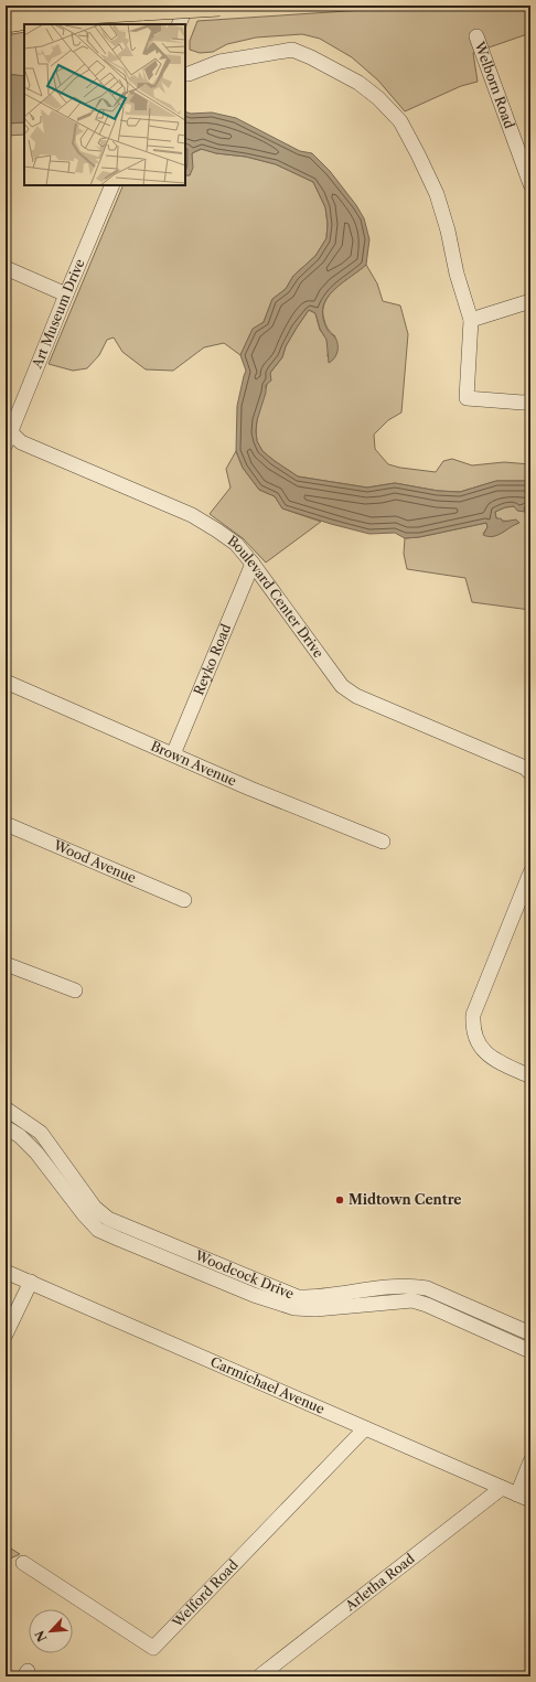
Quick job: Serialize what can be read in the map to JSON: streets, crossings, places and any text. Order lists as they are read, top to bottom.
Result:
{
  "streets": {
    "street": [
      "Welborn Road",
      "Art Museum Drive",
      "Boulevard Center Drive",
      "Reyko Road",
      "Brown Avenue",
      "Wood Avenue",
      "Woodcock Drive",
      "Carmichael Avenue",
      "Arletha Road",
      "Welford Road"
    ]
  },
  "crossings": [
    ["Art Museum Drive", "Boulevard Center Drive"],
    ["Boulevard Center Drive", "Reyko Road"],
    ["Reyko Road", "Brown Avenue"],
    ["Carmichael Avenue", "Arletha Road"],
    ["Carmichael Avenue", "Welford Road"]
  ],
  "places": ["Midtown Centre"],
  "north": "bottom left"
}
